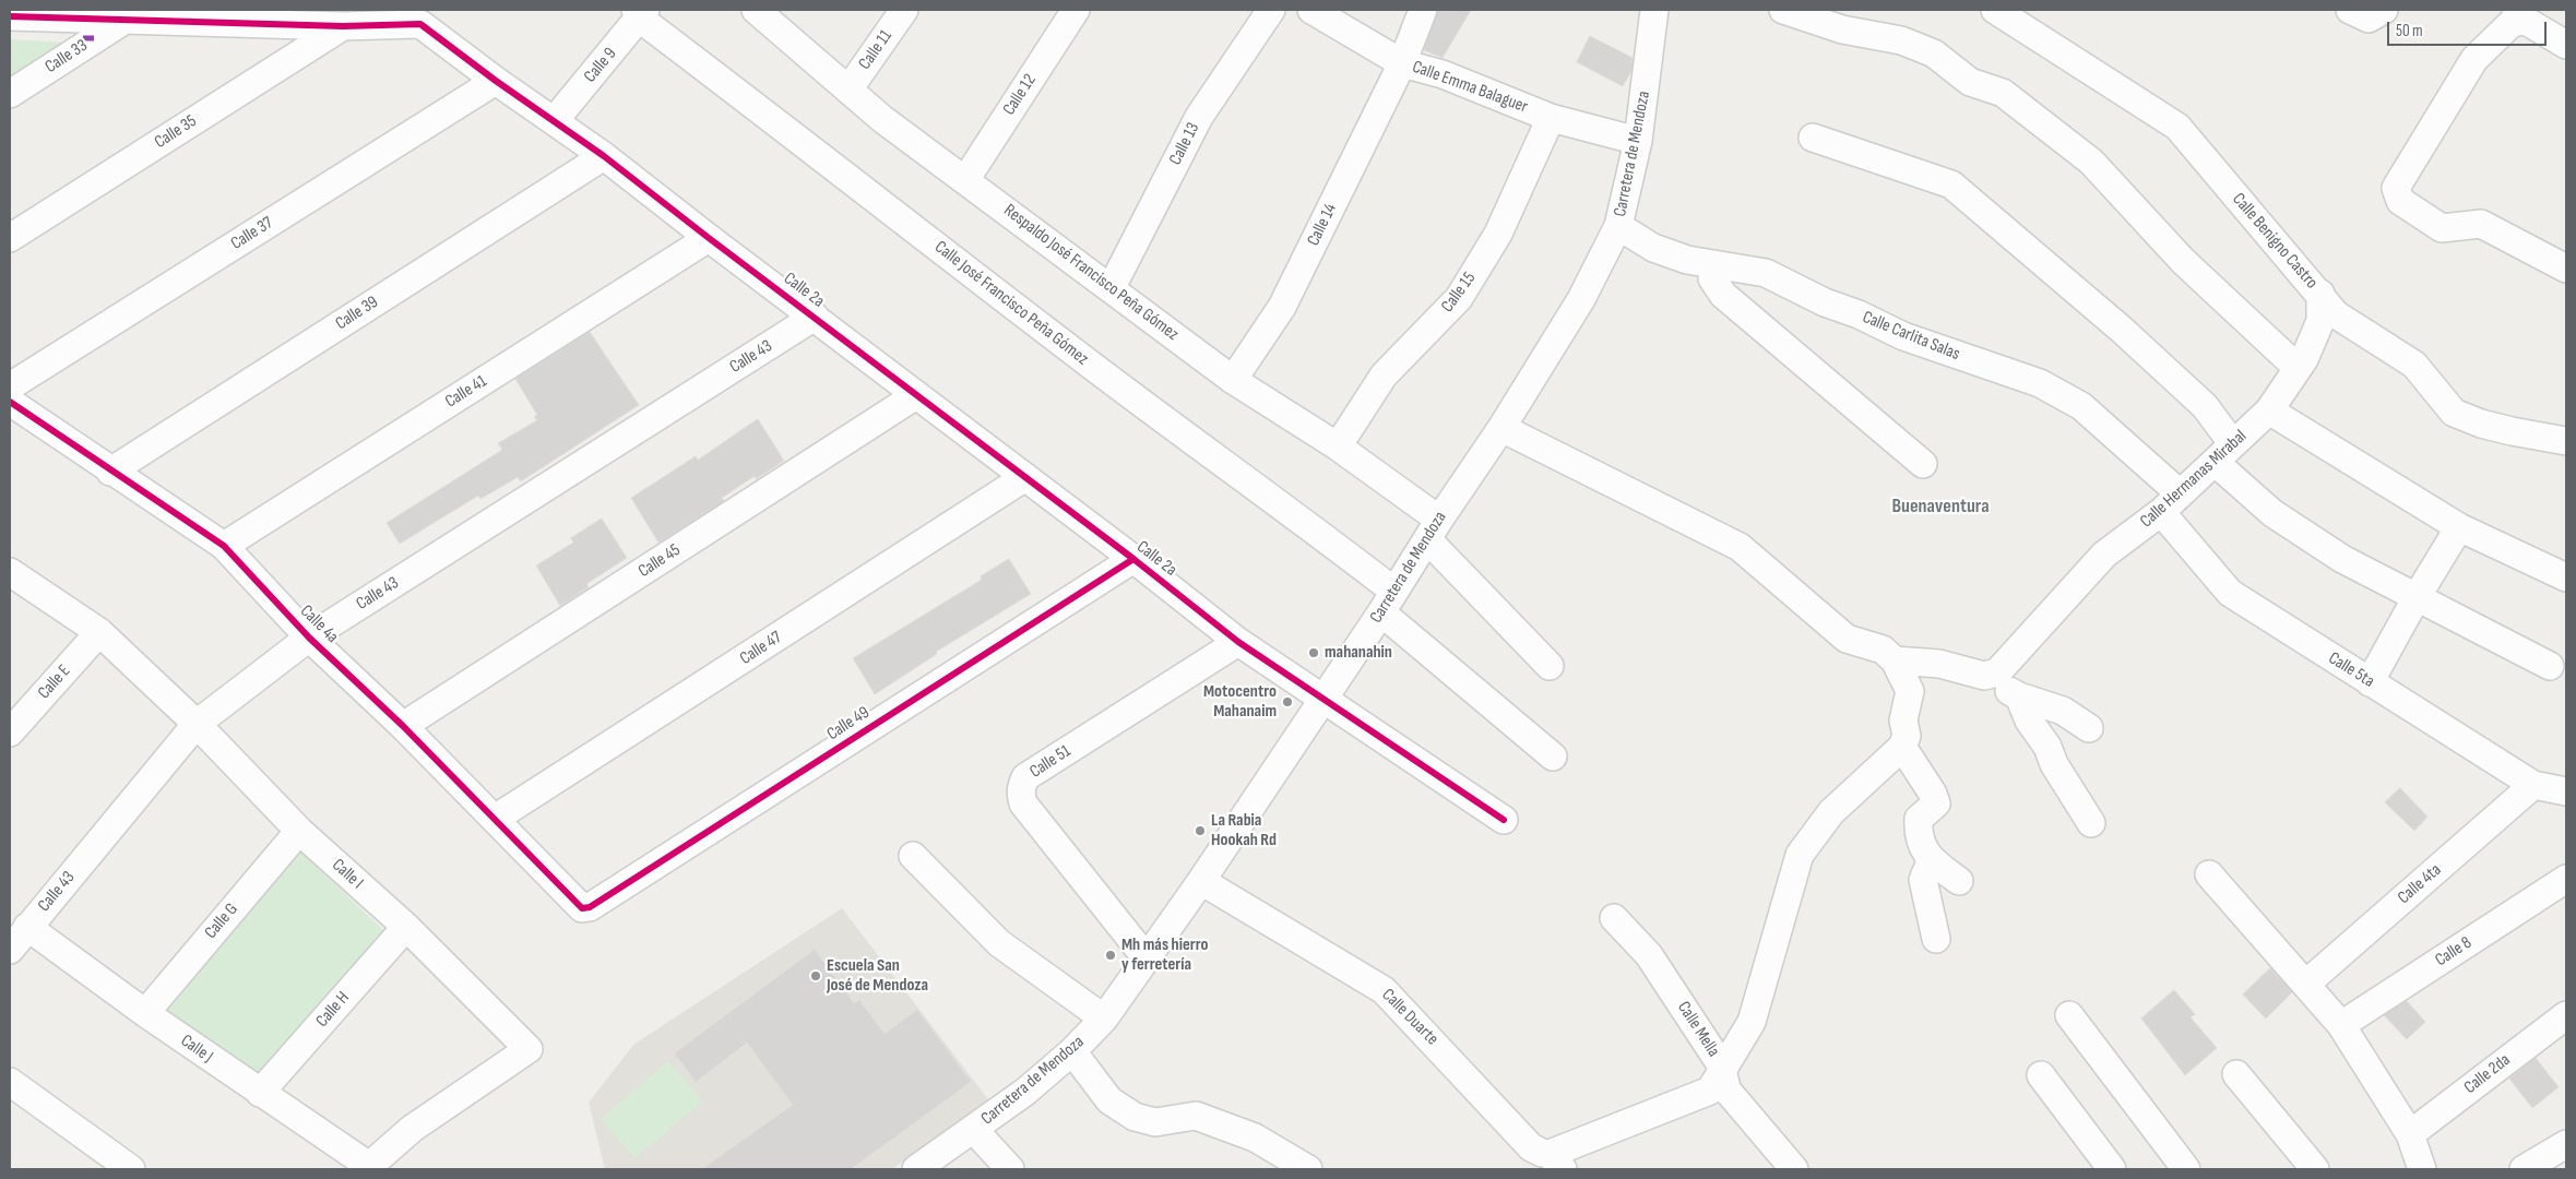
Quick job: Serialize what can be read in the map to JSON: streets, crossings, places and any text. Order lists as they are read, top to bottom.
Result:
{
  "streets": {
    "street": [
      "Calle 11",
      "Calle 33",
      "Calle 9",
      "Calle Emma Balaguer",
      "Calle 12",
      "Calle 35",
      "Calle 13",
      "Carretera de Mendoza",
      "Calle 14",
      "Calle 37",
      "Calle Benigno Castro",
      "Respaldo José Francisco Peña Gómez",
      "Calle 2a",
      "Calle 15",
      "Calle José Francisco Peña Gómez",
      "Calle 39",
      "Calle Carlita Salas",
      "Calle 43",
      "Calle 41",
      "Calle Hermanas Mirabal",
      "Calle 45",
      "Calle 4a",
      "Calle 47",
      "Calle 5ta",
      "Calle E",
      "Calle 49",
      "Calle 51",
      "Calle I",
      "Calle 4ta",
      "Calle G",
      "Calle 8",
      "Calle H",
      "Calle Duarte",
      "Calle Mella",
      "Calle J",
      "Calle 2da"
    ]
  },
  "crossings": [
    ["Calle 11", "Respaldo José Francisco Peña Gómez"],
    ["Calle 33", "Calle 2a"],
    ["Calle 9", "Calle 2a"],
    ["Calle 9", "Calle José Francisco Peña Gómez"],
    ["Calle Emma Balaguer", "Carretera de Mendoza"],
    ["Calle Emma Balaguer", "Calle 14"],
    ["Calle Emma Balaguer", "Calle 15"],
    ["Calle 12", "Respaldo José Francisco Peña Gómez"],
    ["Calle 35", "Calle 2a"],
    ["Calle 13", "Respaldo José Francisco Peña Gómez"],
    ["Carretera de Mendoza", "Respaldo José Francisco Peña Gómez"],
    ["Carretera de Mendoza", "Calle 2a"],
    ["Carretera de Mendoza", "Calle José Francisco Peña Gómez"],
    ["Carretera de Mendoza", "Calle Carlita Salas"],
    ["Carretera de Mendoza", "Calle 51"],
    ["Carretera de Mendoza", "Calle Duarte"],
    ["Calle 14", "Respaldo José Francisco Peña Gómez"],
    ["Calle 37", "Calle 2a"],
    ["Calle Benigno Castro", "Calle Hermanas Mirabal"],
    ["Respaldo José Francisco Peña Gómez", "Calle 15"],
    ["Calle 2a", "Calle 39"],
    ["Calle 2a", "Calle 43"],
    ["Calle 2a", "Calle 41"],
    ["Calle 2a", "Calle 45"],
    ["Calle 2a", "Calle 47"],
    ["Calle 2a", "Calle 49"],
    ["Calle 2a", "Calle 51"],
    ["Calle 39", "Calle 4a"],
    ["Calle Carlita Salas", "Calle Hermanas Mirabal"],
    ["Calle Carlita Salas", "Calle 5ta"],
    ["Calle 43", "Calle 4a"],
    ["Calle 43", "Calle I"],
    ["Calle 43", "Calle J"],
    ["Calle 41", "Calle 4a"],
    ["Calle Hermanas Mirabal", "Calle 5ta"],
    ["Calle 45", "Calle 4a"],
    ["Calle 4a", "Calle 47"],
    ["Calle 4a", "Calle 49"],
    ["Calle 5ta", "Calle 4ta"],
    ["Calle E", "Calle I"],
    ["Calle I", "Calle G"],
    ["Calle I", "Calle H"],
    ["Calle I", "Calle J"],
    ["Calle G", "Calle J"],
    ["Calle H", "Calle J"]
  ],
  "districts": ["Buenaventura"],
  "places": [
    "mahanahin",
    "Motocentro Mahanaim",
    "La Rabia Hookah Rd",
    "Mh más hierro y ferretería",
    "Escuela San José de Mendoza"
  ],
  "scale_bar": "50 m"
}
